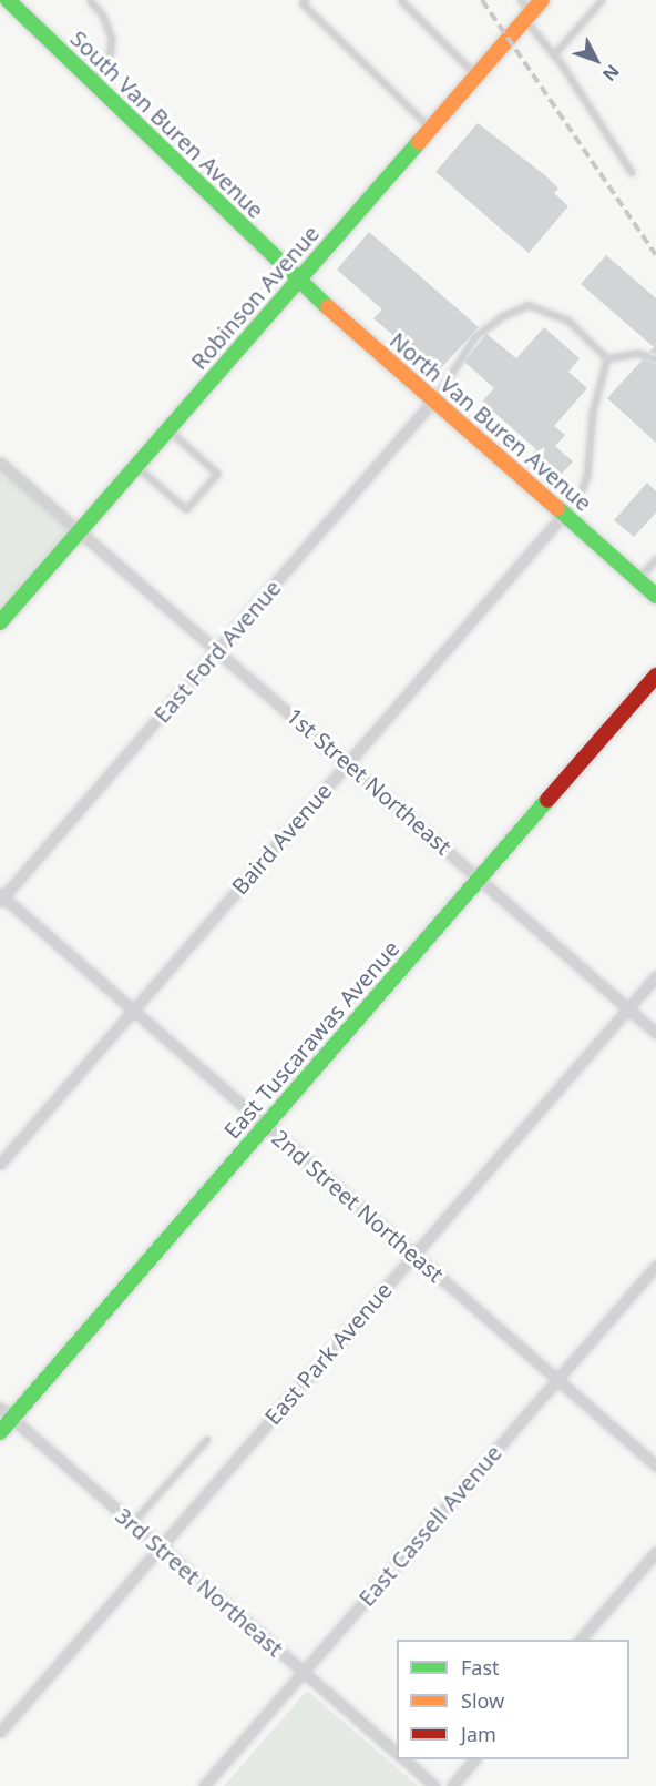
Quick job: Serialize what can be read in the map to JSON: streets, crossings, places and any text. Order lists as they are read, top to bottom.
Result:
{
  "streets": {
    "street": [
      "South Van Buren Avenue",
      "Robinson Avenue",
      "North Van Buren Avenue",
      "East Ford Avenue",
      "1st Street Northeast",
      "Baird Avenue",
      "East Tuscarawas Avenue",
      "2nd Street Northeast",
      "East Park Avenue",
      "East Cassell Avenue",
      "3rd Street Northeast"
    ]
  },
  "crossings": [
    ["South Van Buren Avenue", "Robinson Avenue"],
    ["South Van Buren Avenue", "North Van Buren Avenue"],
    ["Robinson Avenue", "North Van Buren Avenue"],
    ["Robinson Avenue", "1st Street Northeast"],
    ["North Van Buren Avenue", "East Ford Avenue"],
    ["North Van Buren Avenue", "Baird Avenue"],
    ["East Ford Avenue", "1st Street Northeast"],
    ["East Ford Avenue", "2nd Street Northeast"],
    ["1st Street Northeast", "Baird Avenue"],
    ["1st Street Northeast", "East Tuscarawas Avenue"],
    ["1st Street Northeast", "East Park Avenue"],
    ["Baird Avenue", "2nd Street Northeast"],
    ["East Tuscarawas Avenue", "2nd Street Northeast"],
    ["East Tuscarawas Avenue", "3rd Street Northeast"],
    ["2nd Street Northeast", "East Park Avenue"],
    ["2nd Street Northeast", "East Cassell Avenue"],
    ["East Park Avenue", "3rd Street Northeast"],
    ["East Cassell Avenue", "3rd Street Northeast"]
  ],
  "legend": ["Fast", "Slow", "Jam"],
  "north": "bottom right"
}
